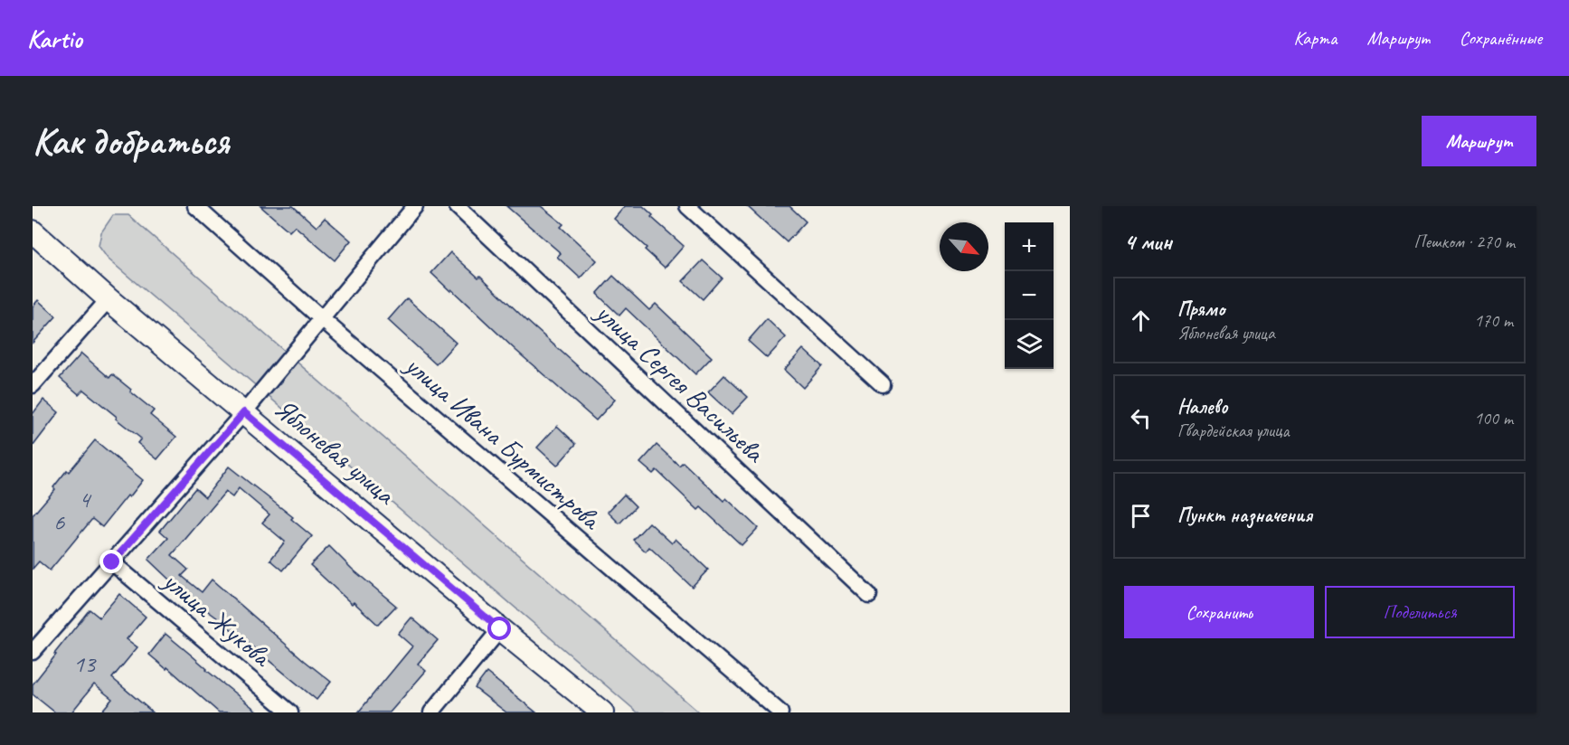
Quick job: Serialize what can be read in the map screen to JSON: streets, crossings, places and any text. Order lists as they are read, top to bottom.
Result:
{
  "streets": {
    "street": [
      "улица Сергея Васильева",
      "улица Ивана Бурмистрова",
      "Яблоневая улица",
      "улица Жукова"
    ]
  },
  "house_numbers": ["4", "6", "13"],
  "north": "bottom right",
  "page": {
    "header": "Kartio",
    "nav": ["Карта", "Маршрут", "Сохранённые"],
    "buttons": [
      "Маршрут",
      ["Сохранить", "Поделиться"]
    ],
    "title": "Как добраться",
    "heading": ["4 мин", "Пешком · 270 m"],
    "map_buttons": ["+", "−"],
    "list": [
      ["Прямо", "Яблоневая улица", "170 m"],
      ["Налево", "Гвардейская улица", "100 m"],
      "Пункт назначения"
    ]
  }
}
